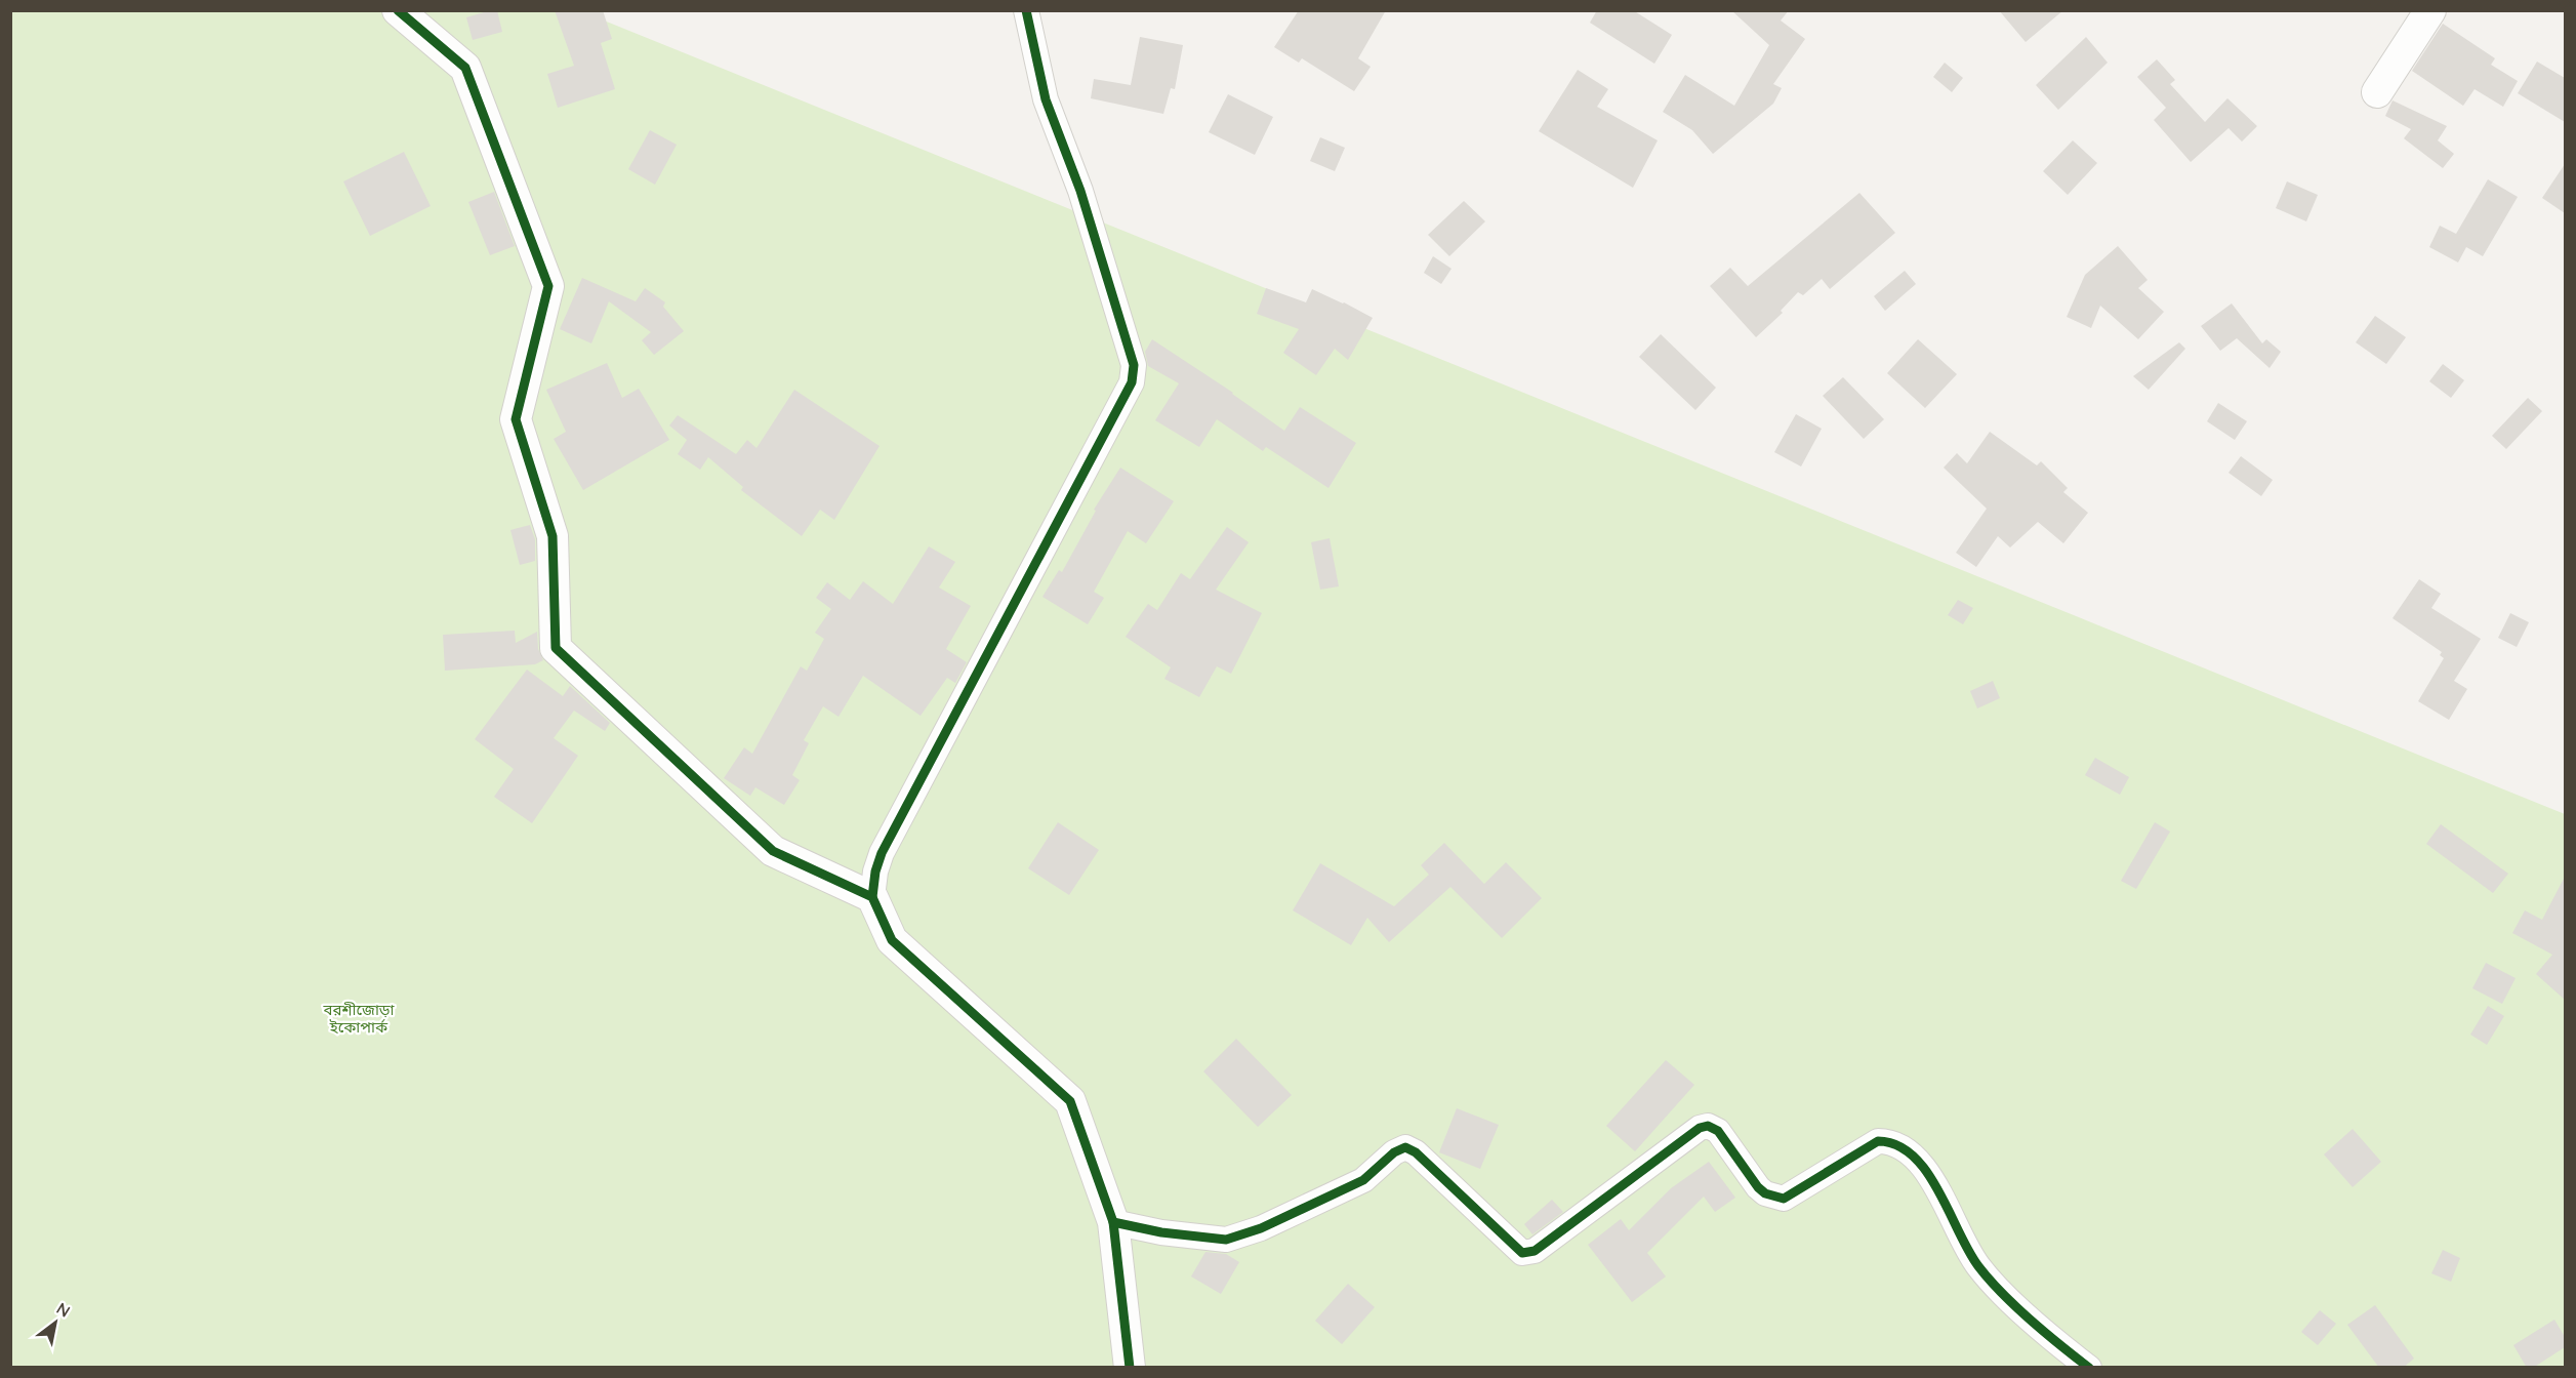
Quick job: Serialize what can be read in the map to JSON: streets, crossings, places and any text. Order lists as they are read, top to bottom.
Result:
{
  "parks": ["বরশীজোড়া ইকোপার্ক"],
  "north": "top right"
}
